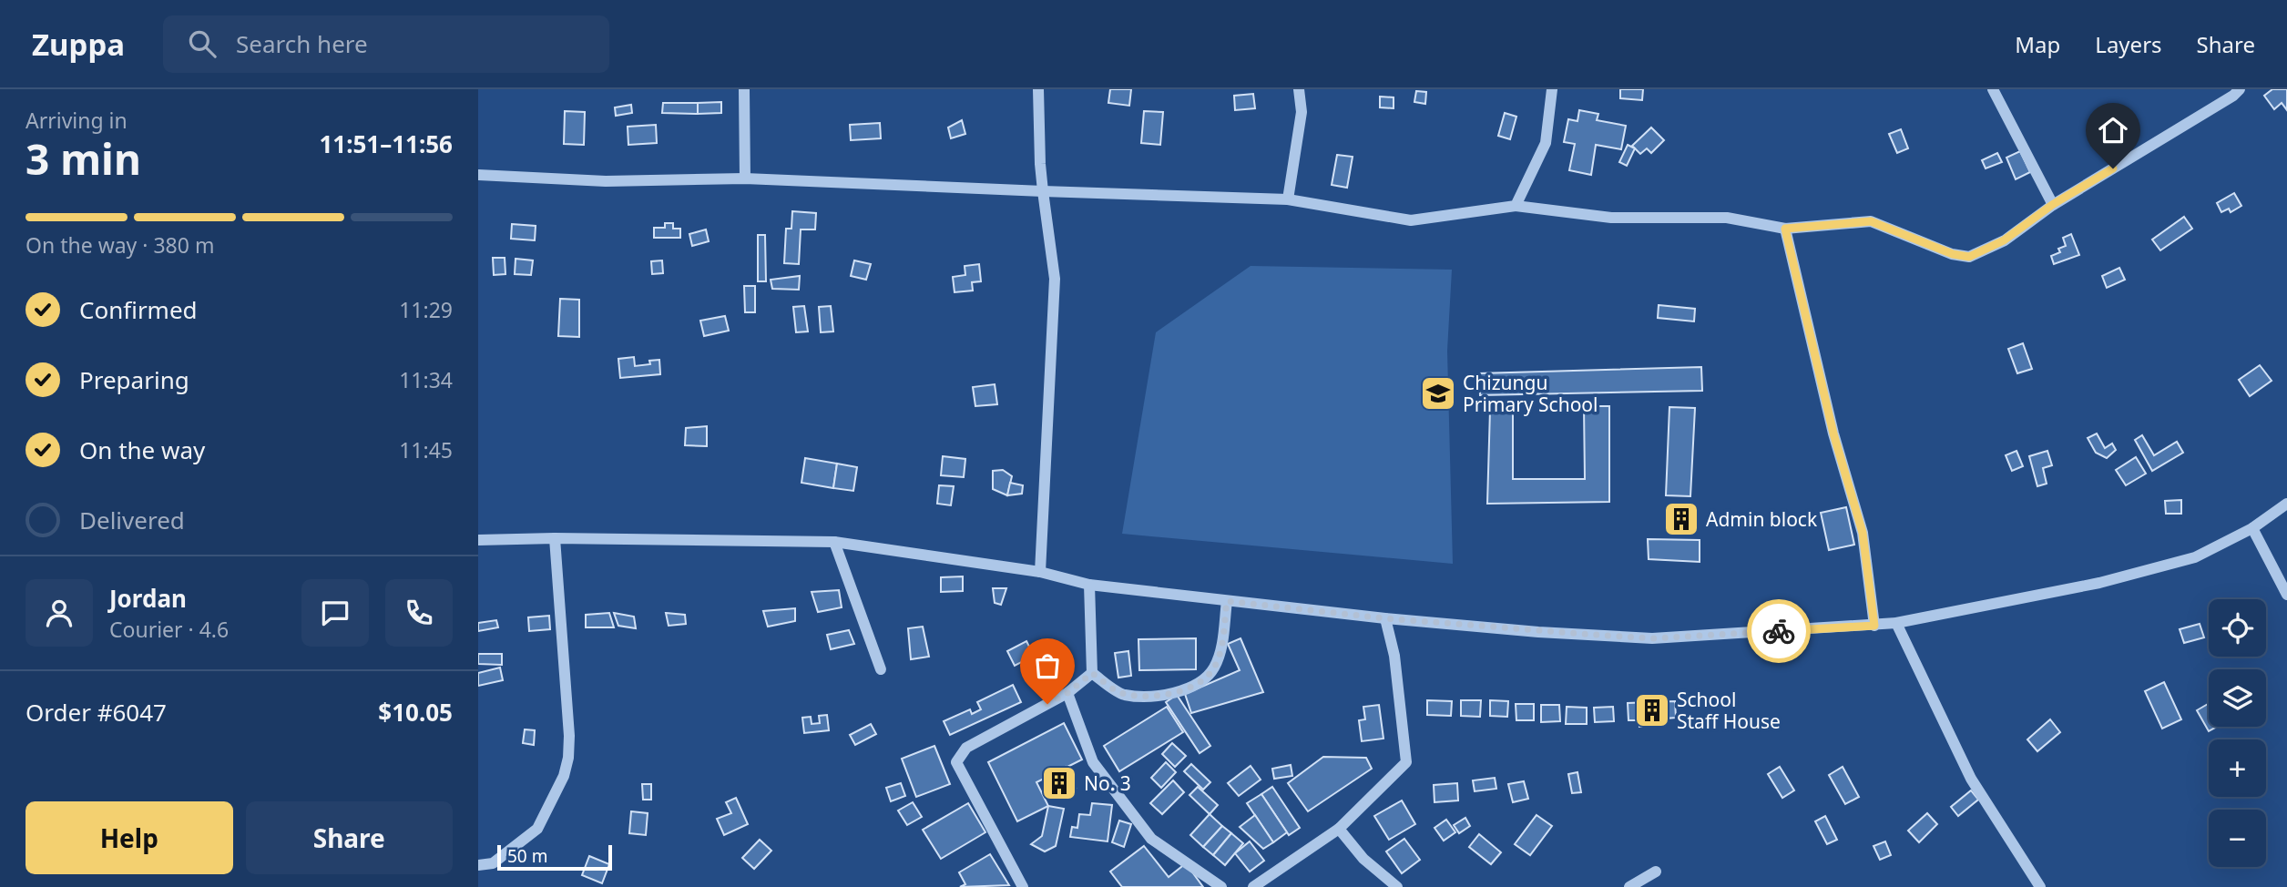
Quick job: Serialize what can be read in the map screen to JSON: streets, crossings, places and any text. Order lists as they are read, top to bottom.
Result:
{
  "places": {
    "school or university": ["Chizungu Primary School"],
    "building": ["Admin block", "School Staff House", "No. 3"]
  },
  "scale_bar": "50 m",
  "page": {
    "header": "Zuppa",
    "search": "Search here",
    "nav": ["Map", "Layers", "Share"],
    "heading": ["3 min", "Arriving in", "11:51–11:56"],
    "panel": [
      "Jordan",
      "Courier · 4.6",
      "Order #6047",
      "$10.05"
    ],
    "bar": "On the way · 380 m",
    "list": [
      ["Confirmed", "11:29"],
      ["Preparing", "11:34"],
      ["On the way", "11:45"],
      "Delivered"
    ],
    "map_buttons": ["+", "−"],
    "buttons": ["Help", "Share"],
    "scale": "50 m"
  }
}
